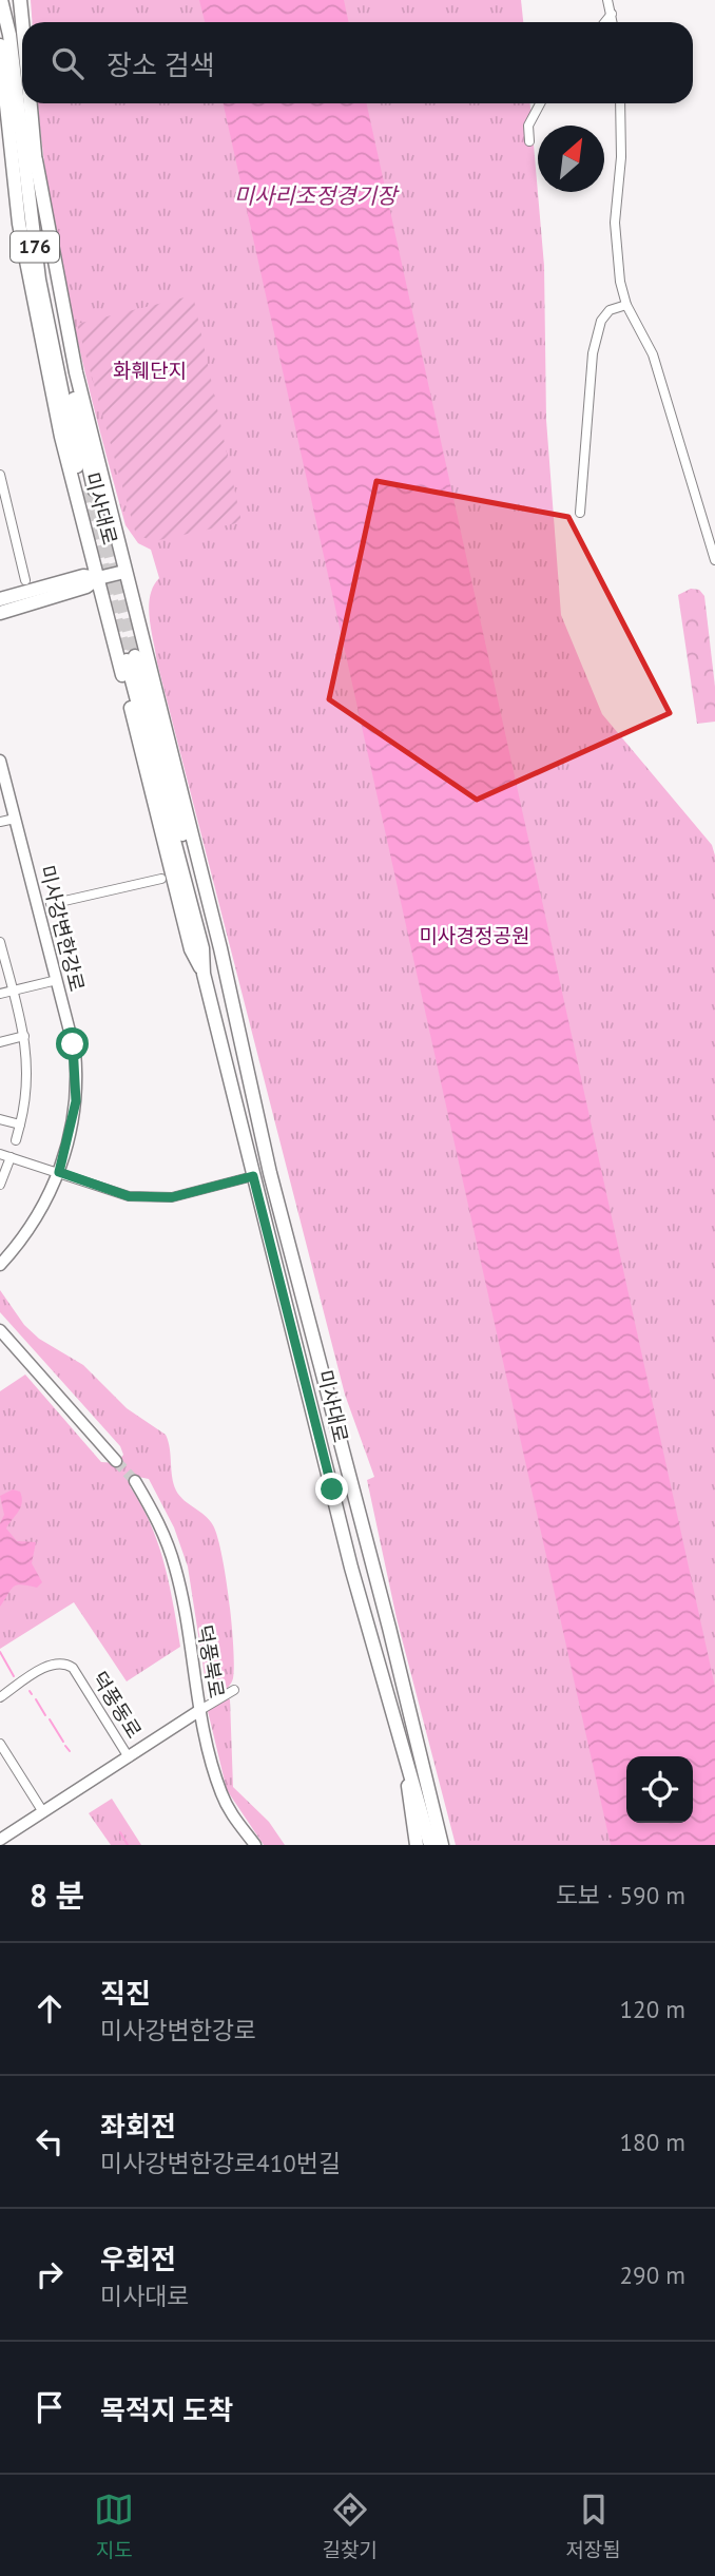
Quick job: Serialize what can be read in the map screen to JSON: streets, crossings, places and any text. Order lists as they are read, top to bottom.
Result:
{
  "streets": {
    "main road": ["176", "미사대로"],
    "street": ["미사강변한강로", "덕풍북로", "덕풍동로"]
  },
  "crossings": [
    ["덕풍북로", "덕풍동로"]
  ],
  "water": ["미사리조정경기장"],
  "parks": ["화훼단지", "미사경정공원"],
  "north": "top right",
  "page": {
    "search": "장소 검색",
    "heading": ["8 분", "도보 · 590 m"],
    "list": [
      ["직진", "미사강변한강로", "120 m"],
      ["좌회전", "미사강변한강로410번길", "180 m"],
      ["우회전", "미사대로", "290 m"],
      "목적지 도착"
    ],
    "nav": ["지도", "길찾기", "저장됨"]
  }
}
